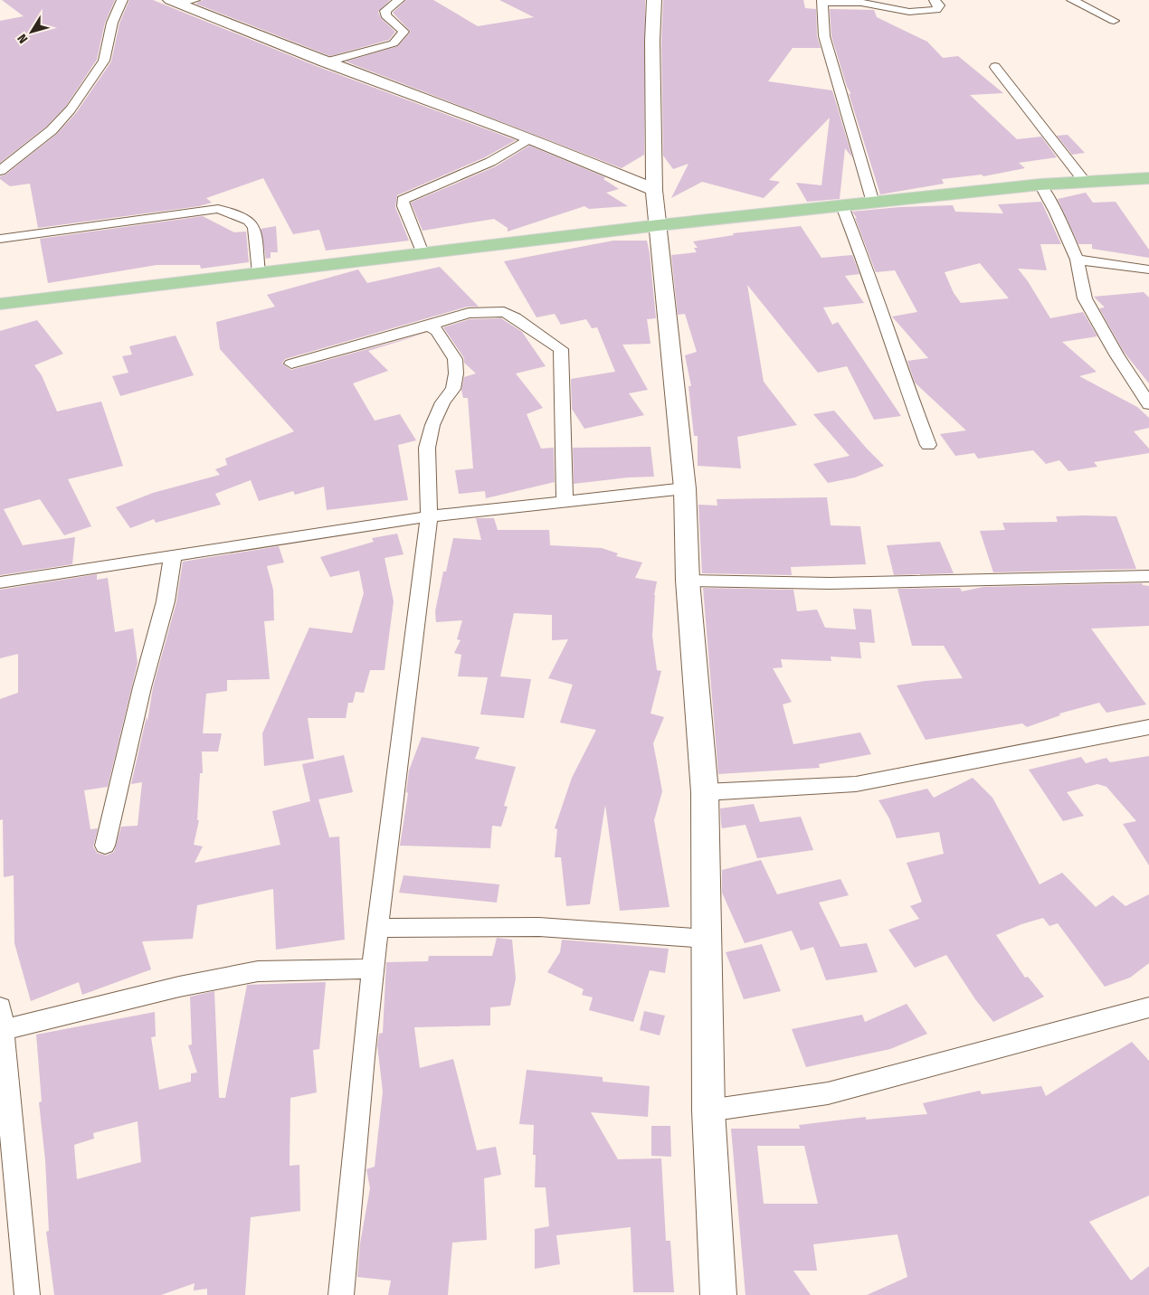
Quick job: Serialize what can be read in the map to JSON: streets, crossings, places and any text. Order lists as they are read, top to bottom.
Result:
{
  "north": "bottom left"
}
